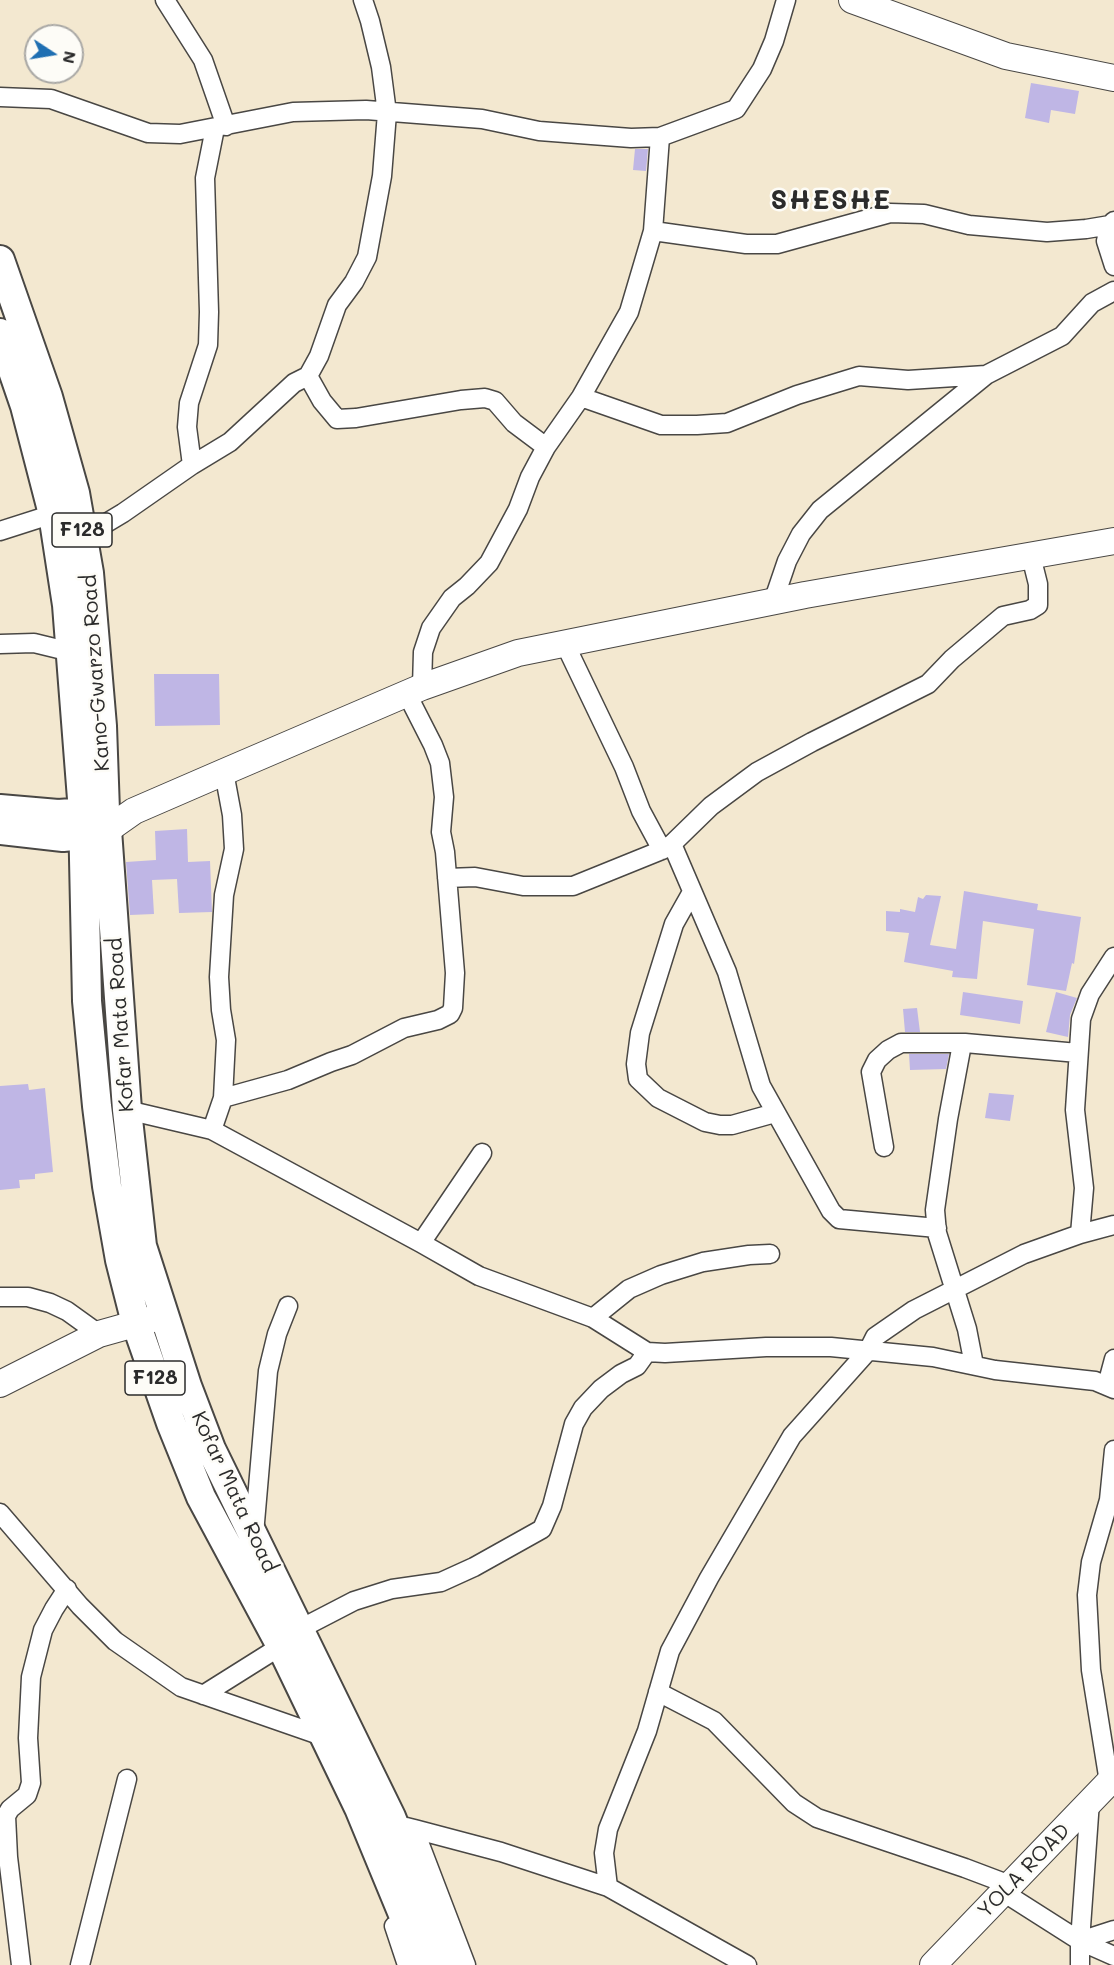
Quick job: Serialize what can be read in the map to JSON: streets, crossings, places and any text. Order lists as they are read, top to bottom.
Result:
{
  "streets": {
    "main road": [
      "F128",
      "Kano-Gwarzo Road",
      "Kofar Mata Road",
      "YOLA ROAD"
    ]
  },
  "crossings": [
    ["Kano-Gwarzo Road", "Kofar Mata Road"]
  ],
  "districts": ["SHESHE"],
  "north": "right"
}
